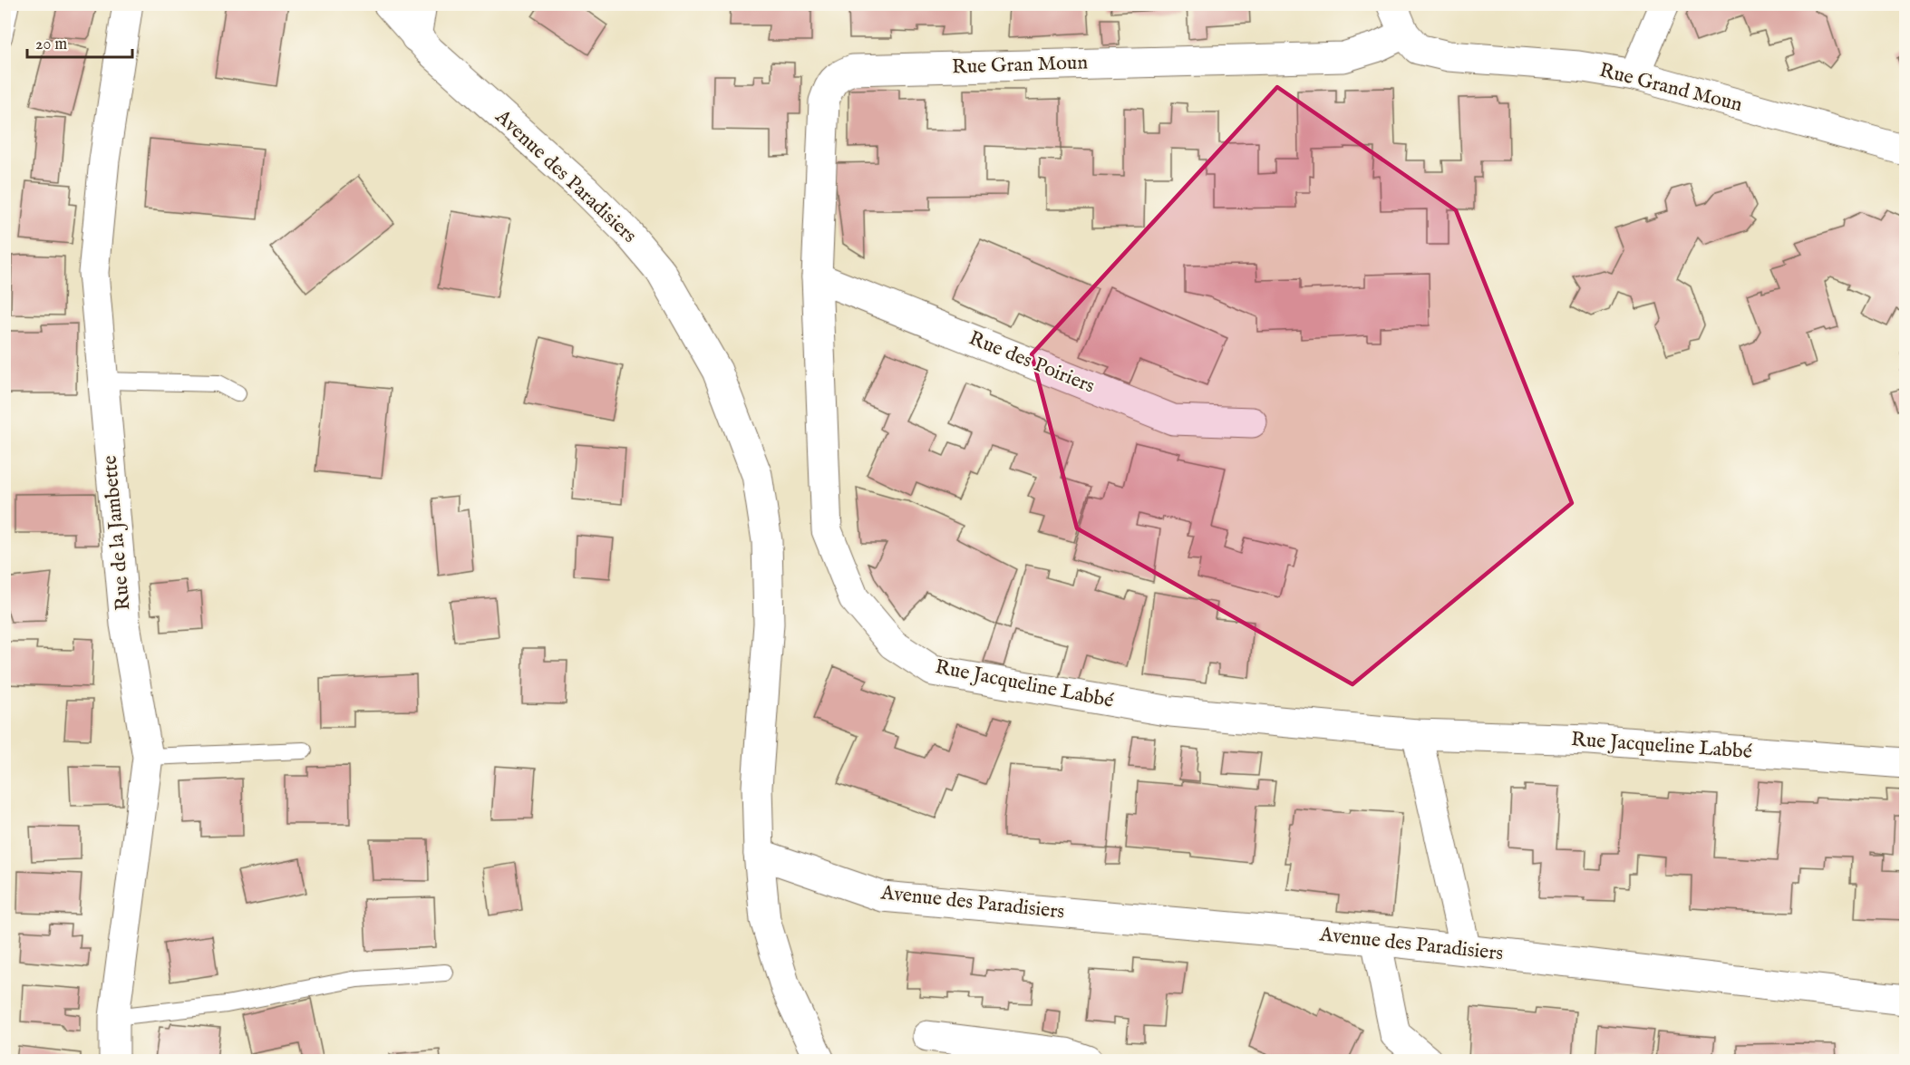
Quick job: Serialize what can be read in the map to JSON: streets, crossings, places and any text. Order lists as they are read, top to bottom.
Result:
{
  "streets": {
    "street": [
      "Rue Gran Moun",
      "Rue Grand Moun",
      "Avenue des Paradisiers",
      "Rue des Poiriers",
      "Rue de la Jambette",
      "Rue Jacqueline Labbé"
    ]
  },
  "crossings": [
    ["Rue Gran Moun", "Rue Grand Moun"],
    ["Rue Gran Moun", "Rue des Poiriers"],
    ["Rue Gran Moun", "Rue Jacqueline Labbé"],
    ["Rue des Poiriers", "Rue Jacqueline Labbé"]
  ],
  "scale_bar": "20 m"
}
